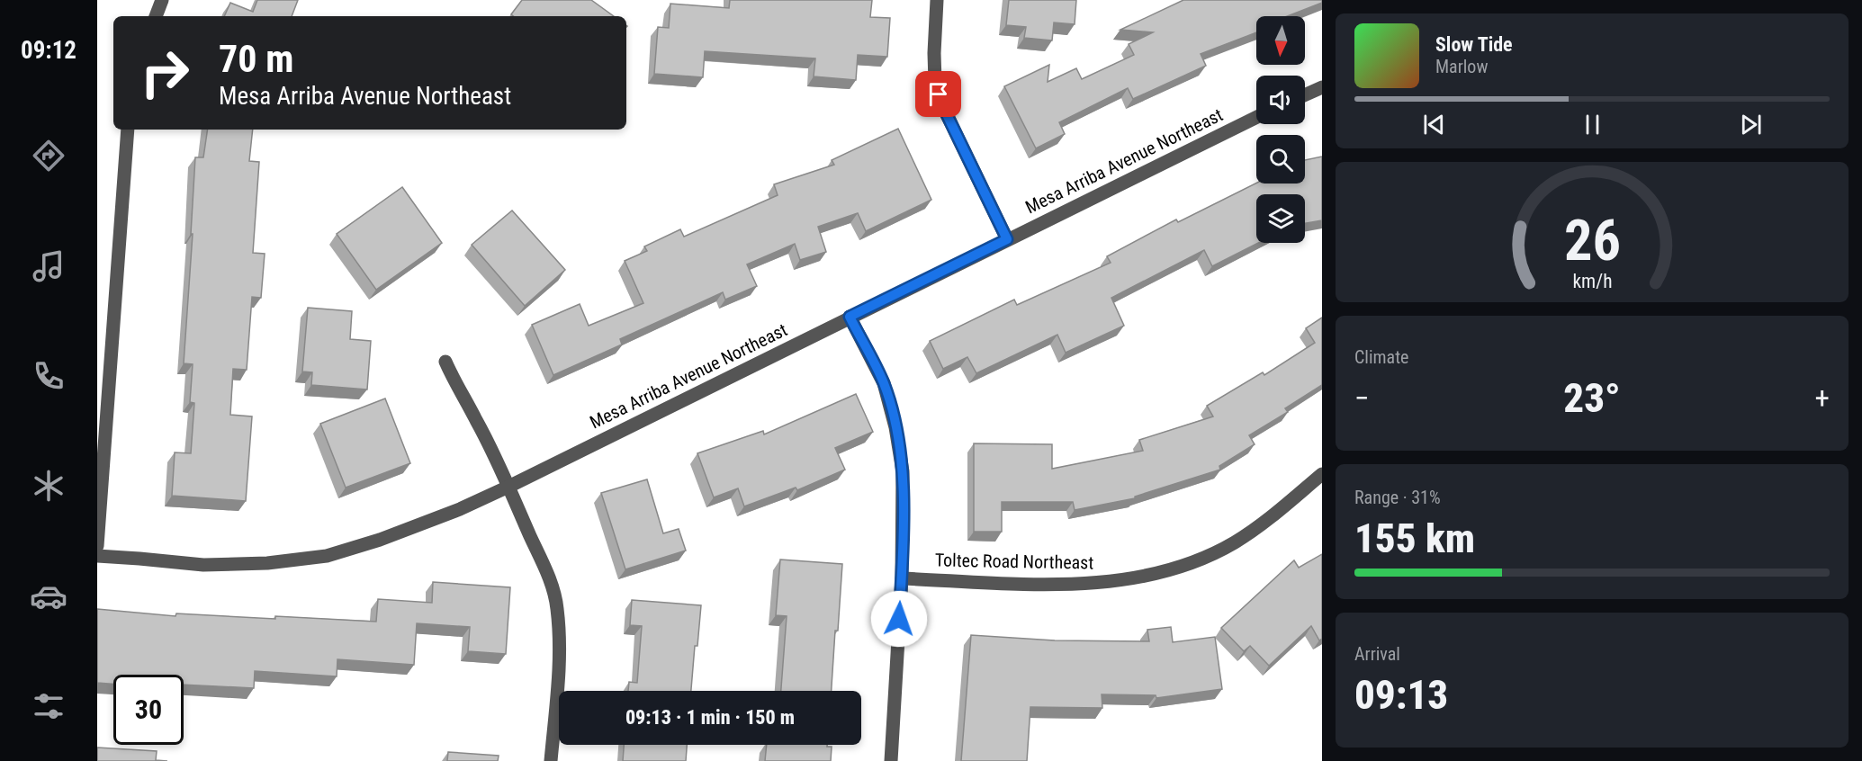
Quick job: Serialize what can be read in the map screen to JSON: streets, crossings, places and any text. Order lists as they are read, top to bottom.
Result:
{
  "streets": {
    "street": ["Mesa Arriba Avenue Northeast", "Toltec Road Northeast"]
  },
  "north": "bottom",
  "page": {
    "tabs": "09:12",
    "turn": ["70 m", "Mesa Arriba Avenue Northeast"],
    "song": ["Slow Tide", "Marlow"],
    "tile": [
      "Climate",
      ["Range · 31%", "155 km"],
      ["Arrival", "09:13"]
    ],
    "heat": ["−", "23°", "+"],
    "limit": "30",
    "trip": "09:13 · 1 min · 150 m",
    "gauge": ["26", "km/h"]
  }
}
